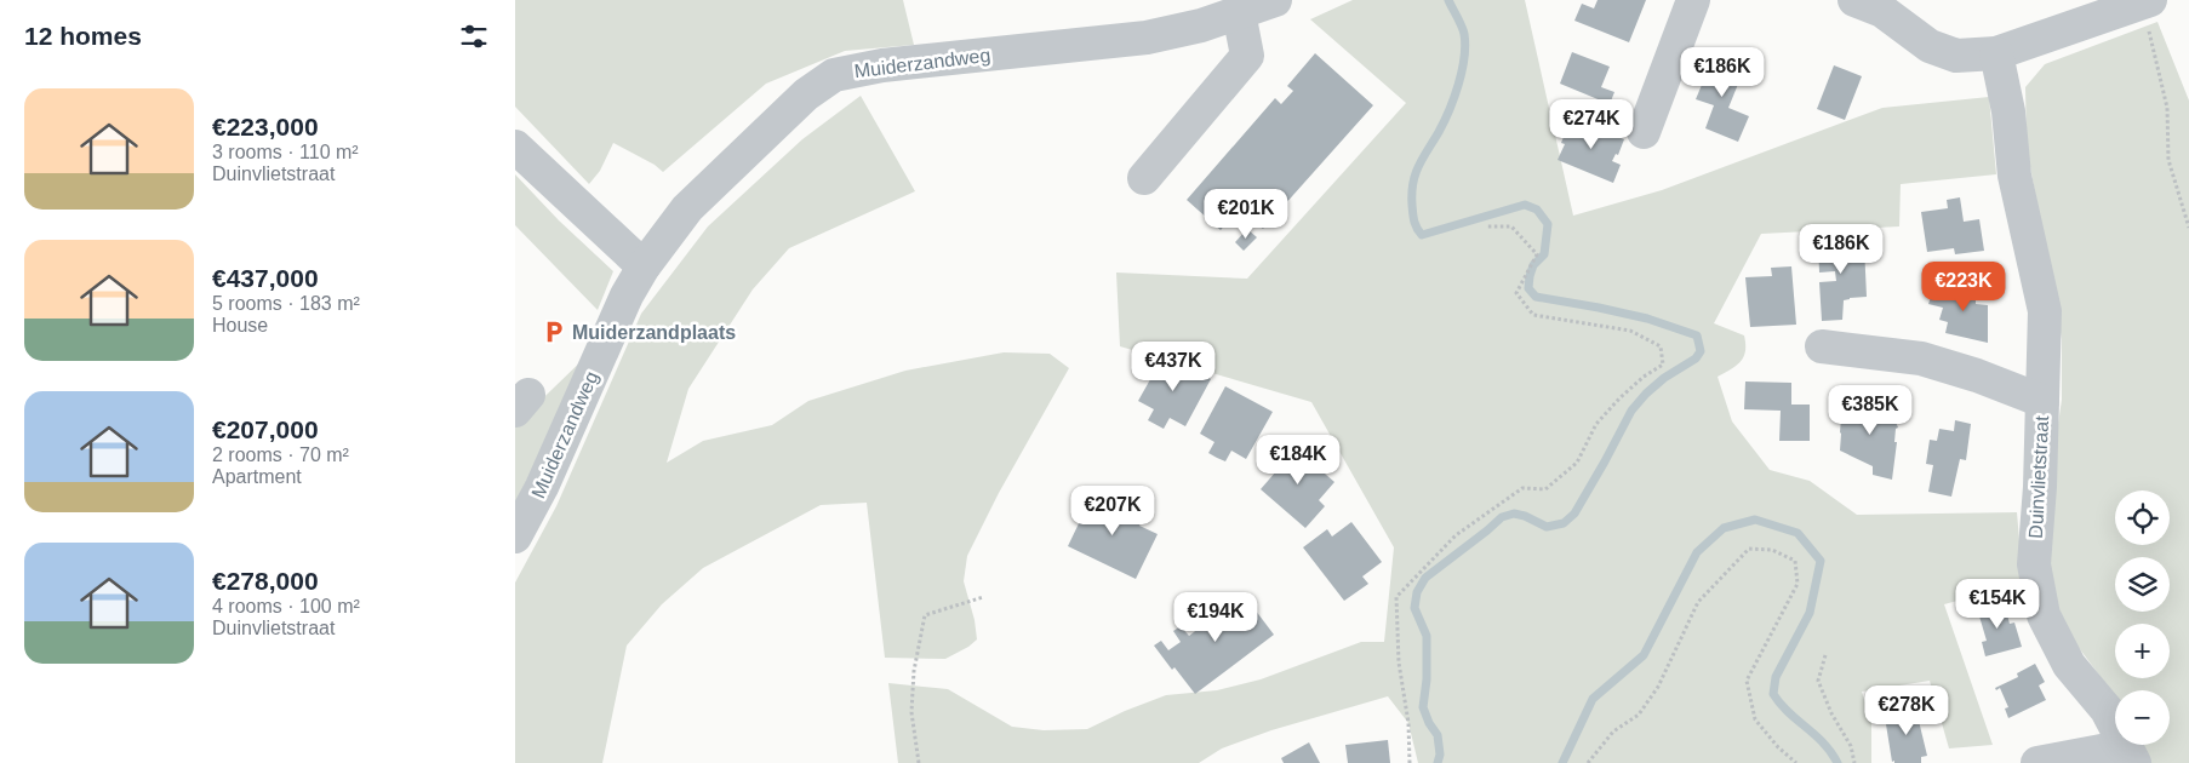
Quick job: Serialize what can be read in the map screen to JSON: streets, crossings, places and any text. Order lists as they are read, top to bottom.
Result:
{
  "streets": {
    "street": ["Muiderzandweg", "Duinvlietstraat"]
  },
  "places": {
    "parking": ["Muiderzandplaats"]
  },
  "page": {
    "heading": "12 homes",
    "price": [
      "€186K",
      "€274K",
      "€201K",
      "€186K",
      "€223K",
      "€437K",
      "€385K",
      "€184K",
      "€207K",
      "€154K",
      "€194K",
      "€278K"
    ],
    "list": [
      {
        "name": "€223,000",
        "note": "3 rooms · 110 m² · Duinvlietstraat"
      },
      {
        "name": "€437,000",
        "note": "5 rooms · 183 m² · House"
      },
      {
        "name": "€207,000",
        "note": "2 rooms · 70 m² · Apartment"
      },
      {
        "name": "€278,000",
        "note": "4 rooms · 100 m² · Duinvlietstraat"
      }
    ],
    "map_buttons": ["+", "−"]
  }
}
